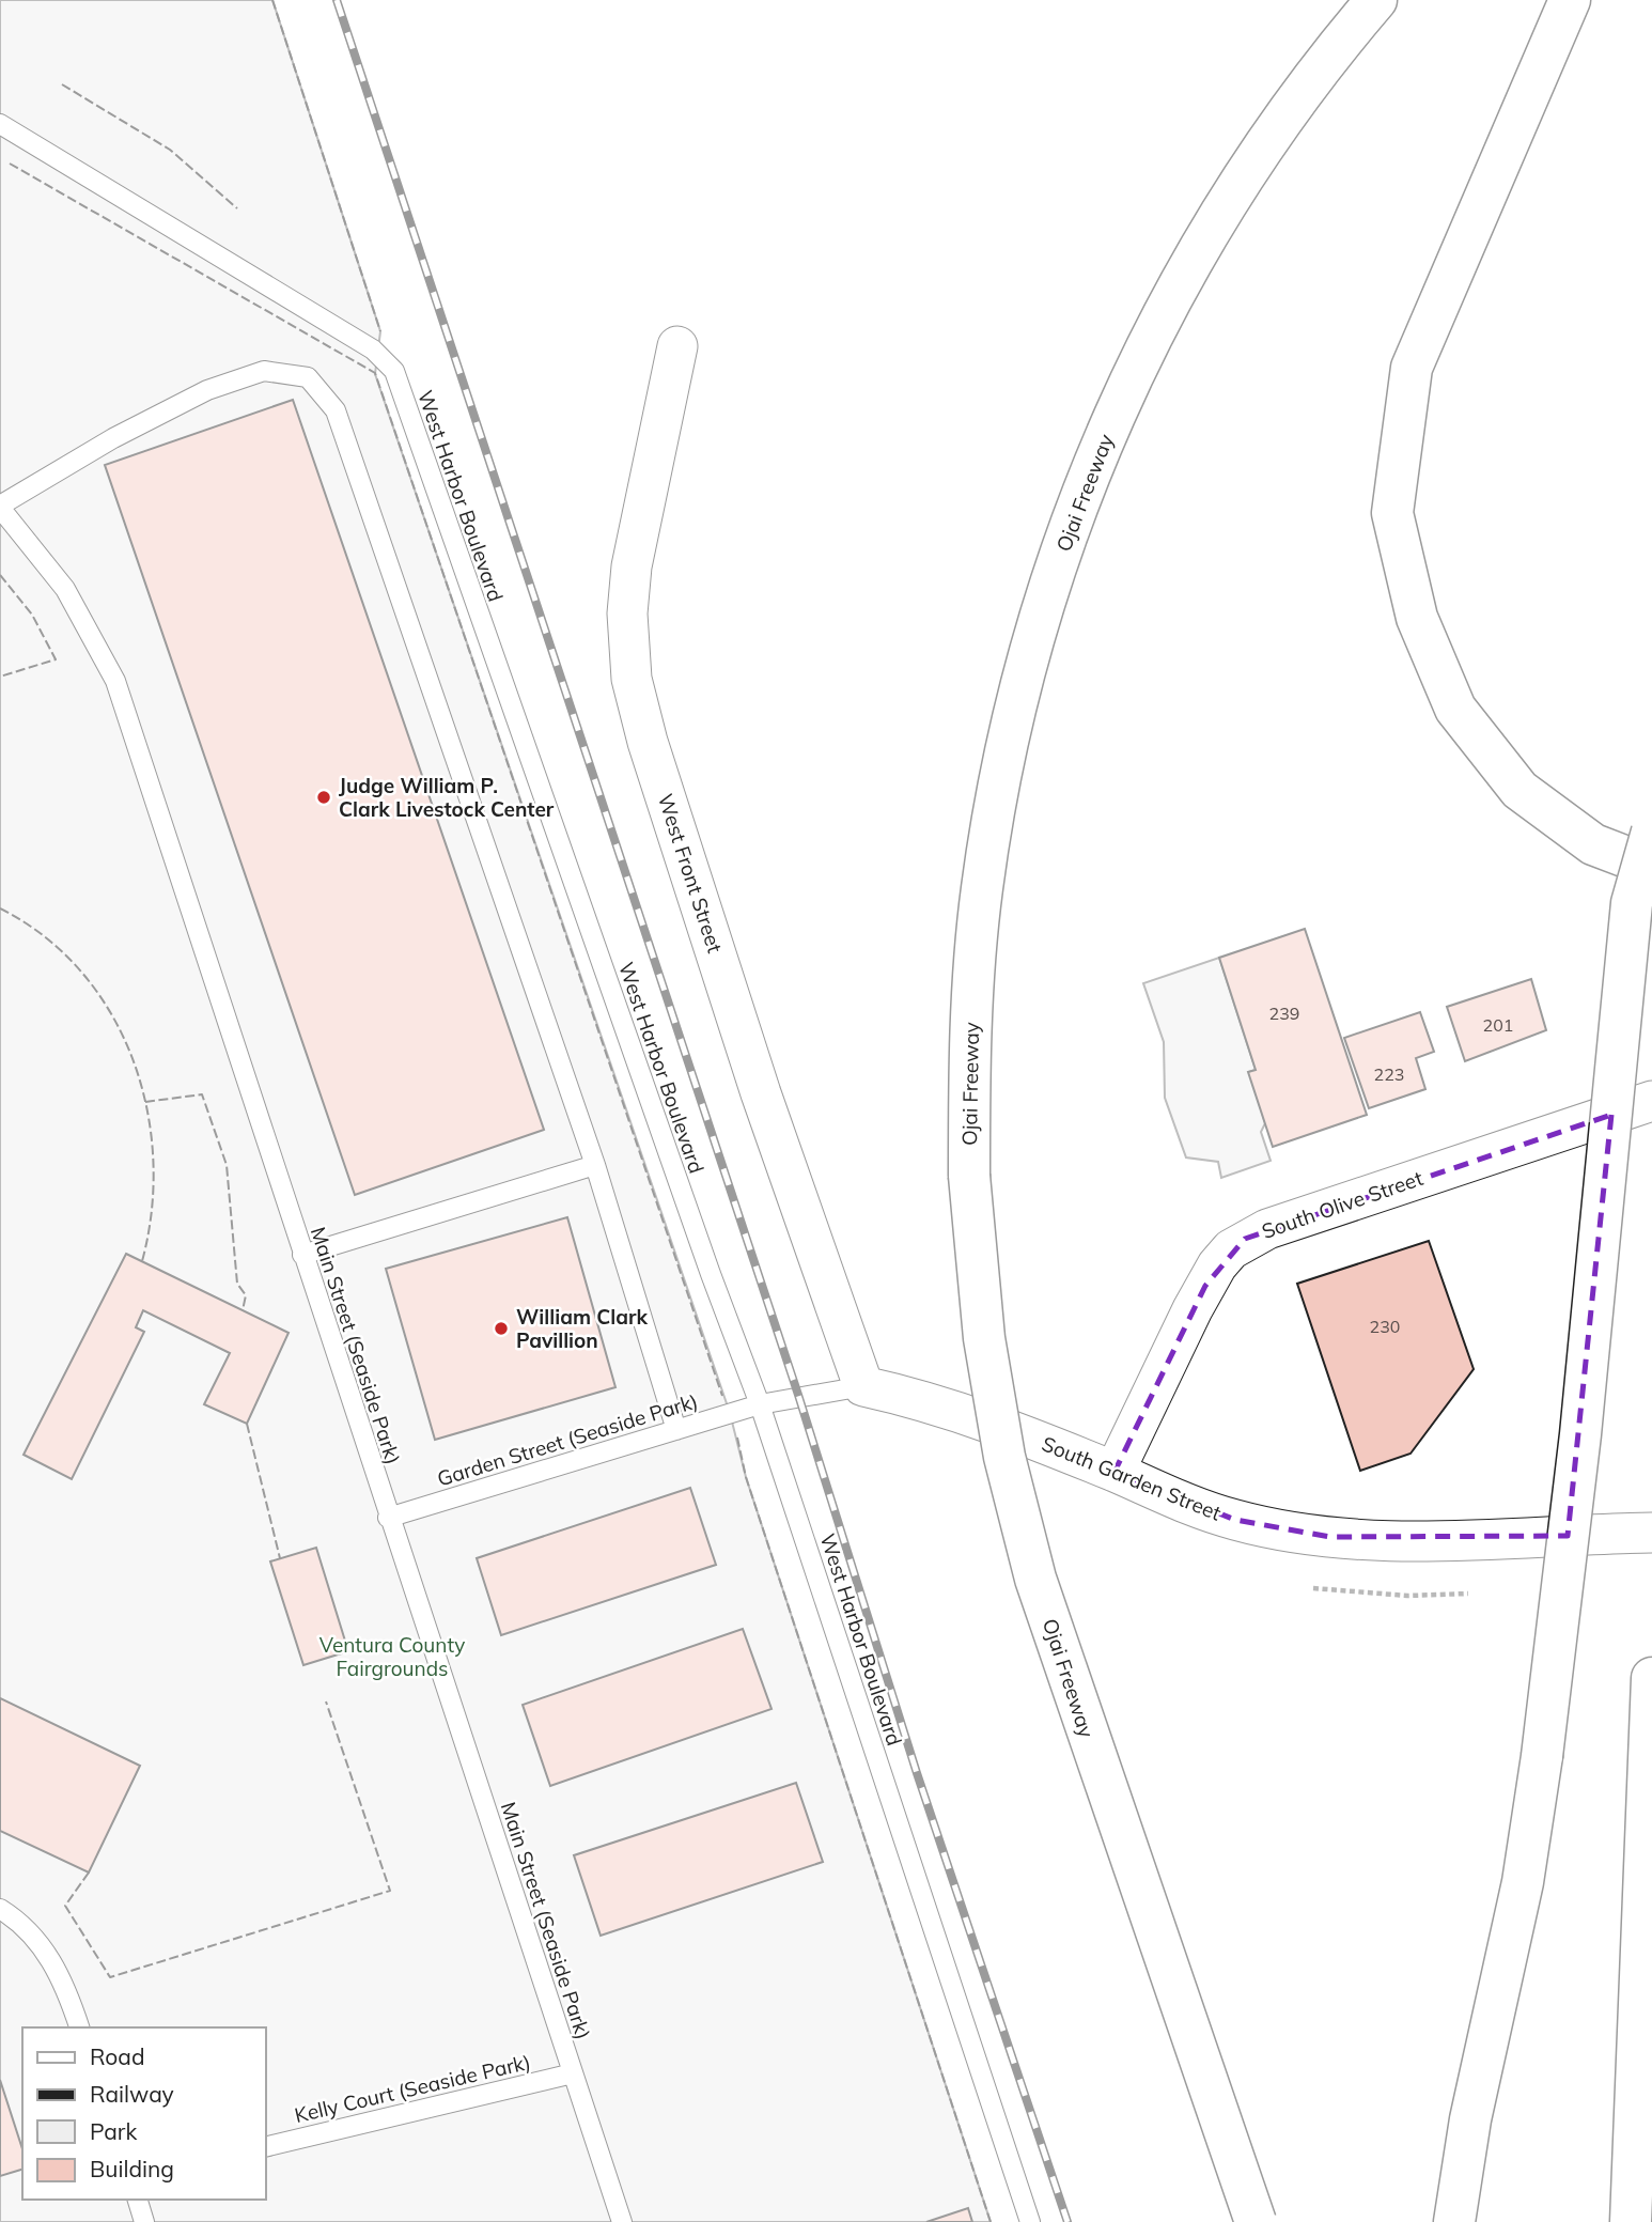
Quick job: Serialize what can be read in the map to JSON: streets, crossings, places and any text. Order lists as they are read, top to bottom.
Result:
{
  "streets": {
    "highway": ["Ojai Freeway"],
    "street": ["West Front Street", "South Olive Street", "South Garden Street"],
    "lane": [
      "West Harbor Boulevard",
      "Main Street (Seaside Park)",
      "Garden Street (Seaside Park)",
      "Kelly Court (Seaside Park)"
    ]
  },
  "crossings": [
    ["West Harbor Boulevard", "Garden Street (Seaside Park)"],
    ["West Front Street", "South Garden Street"],
    ["South Olive Street", "South Garden Street"],
    ["Main Street (Seaside Park)", "Garden Street (Seaside Park)"],
    ["Main Street (Seaside Park)", "Kelly Court (Seaside Park)"],
    ["Garden Street (Seaside Park)", "South Garden Street"]
  ],
  "parks": ["Ventura County Fairgrounds"],
  "places": ["Judge William P. Clark Livestock Center", "William Clark Pavillion"],
  "house_numbers": [
    "239",
    "201",
    "223",
    "230"
  ],
  "legend": [
    "Road",
    "Railway",
    "Park",
    "Building"
  ]
}
